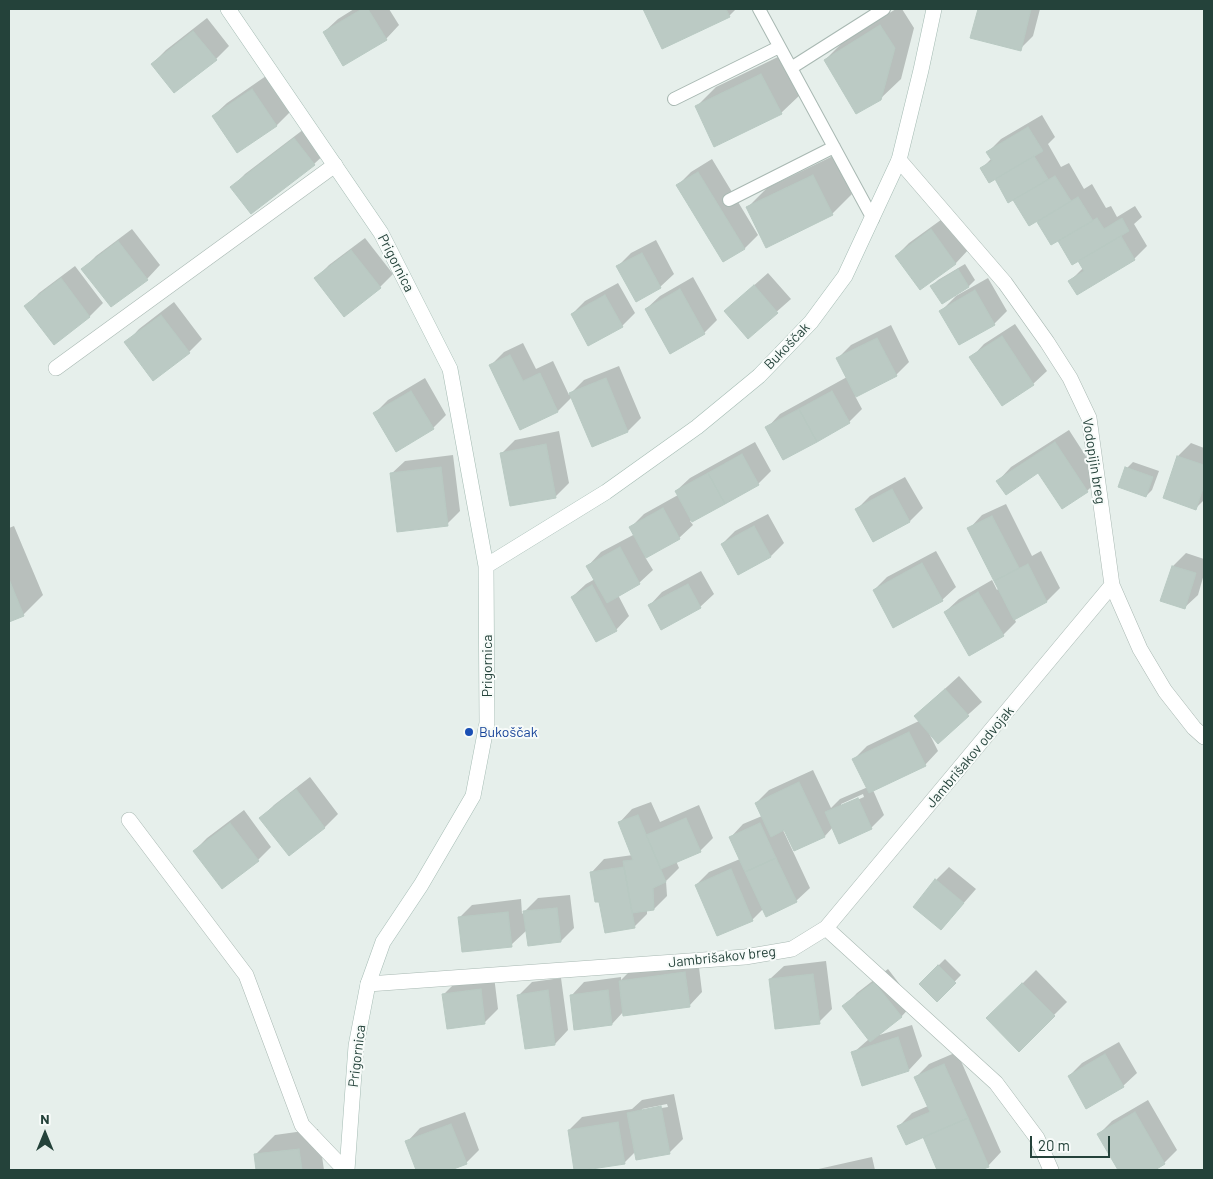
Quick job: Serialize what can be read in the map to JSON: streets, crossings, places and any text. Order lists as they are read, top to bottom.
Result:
{
  "streets": {
    "street": [
      "Prigornica",
      "Bukoščak",
      "Vodopijin breg",
      "Jambrišakov odvojak",
      "Jambrišakov breg"
    ]
  },
  "crossings": [
    ["Prigornica", "Bukoščak"],
    ["Prigornica", "Jambrišakov breg"],
    ["Bukoščak", "Vodopijin breg"],
    ["Vodopijin breg", "Jambrišakov odvojak"],
    ["Jambrišakov odvojak", "Jambrišakov breg"]
  ],
  "places": ["Bukoščak"],
  "scale_bar": "20 m",
  "north": "top"
}
